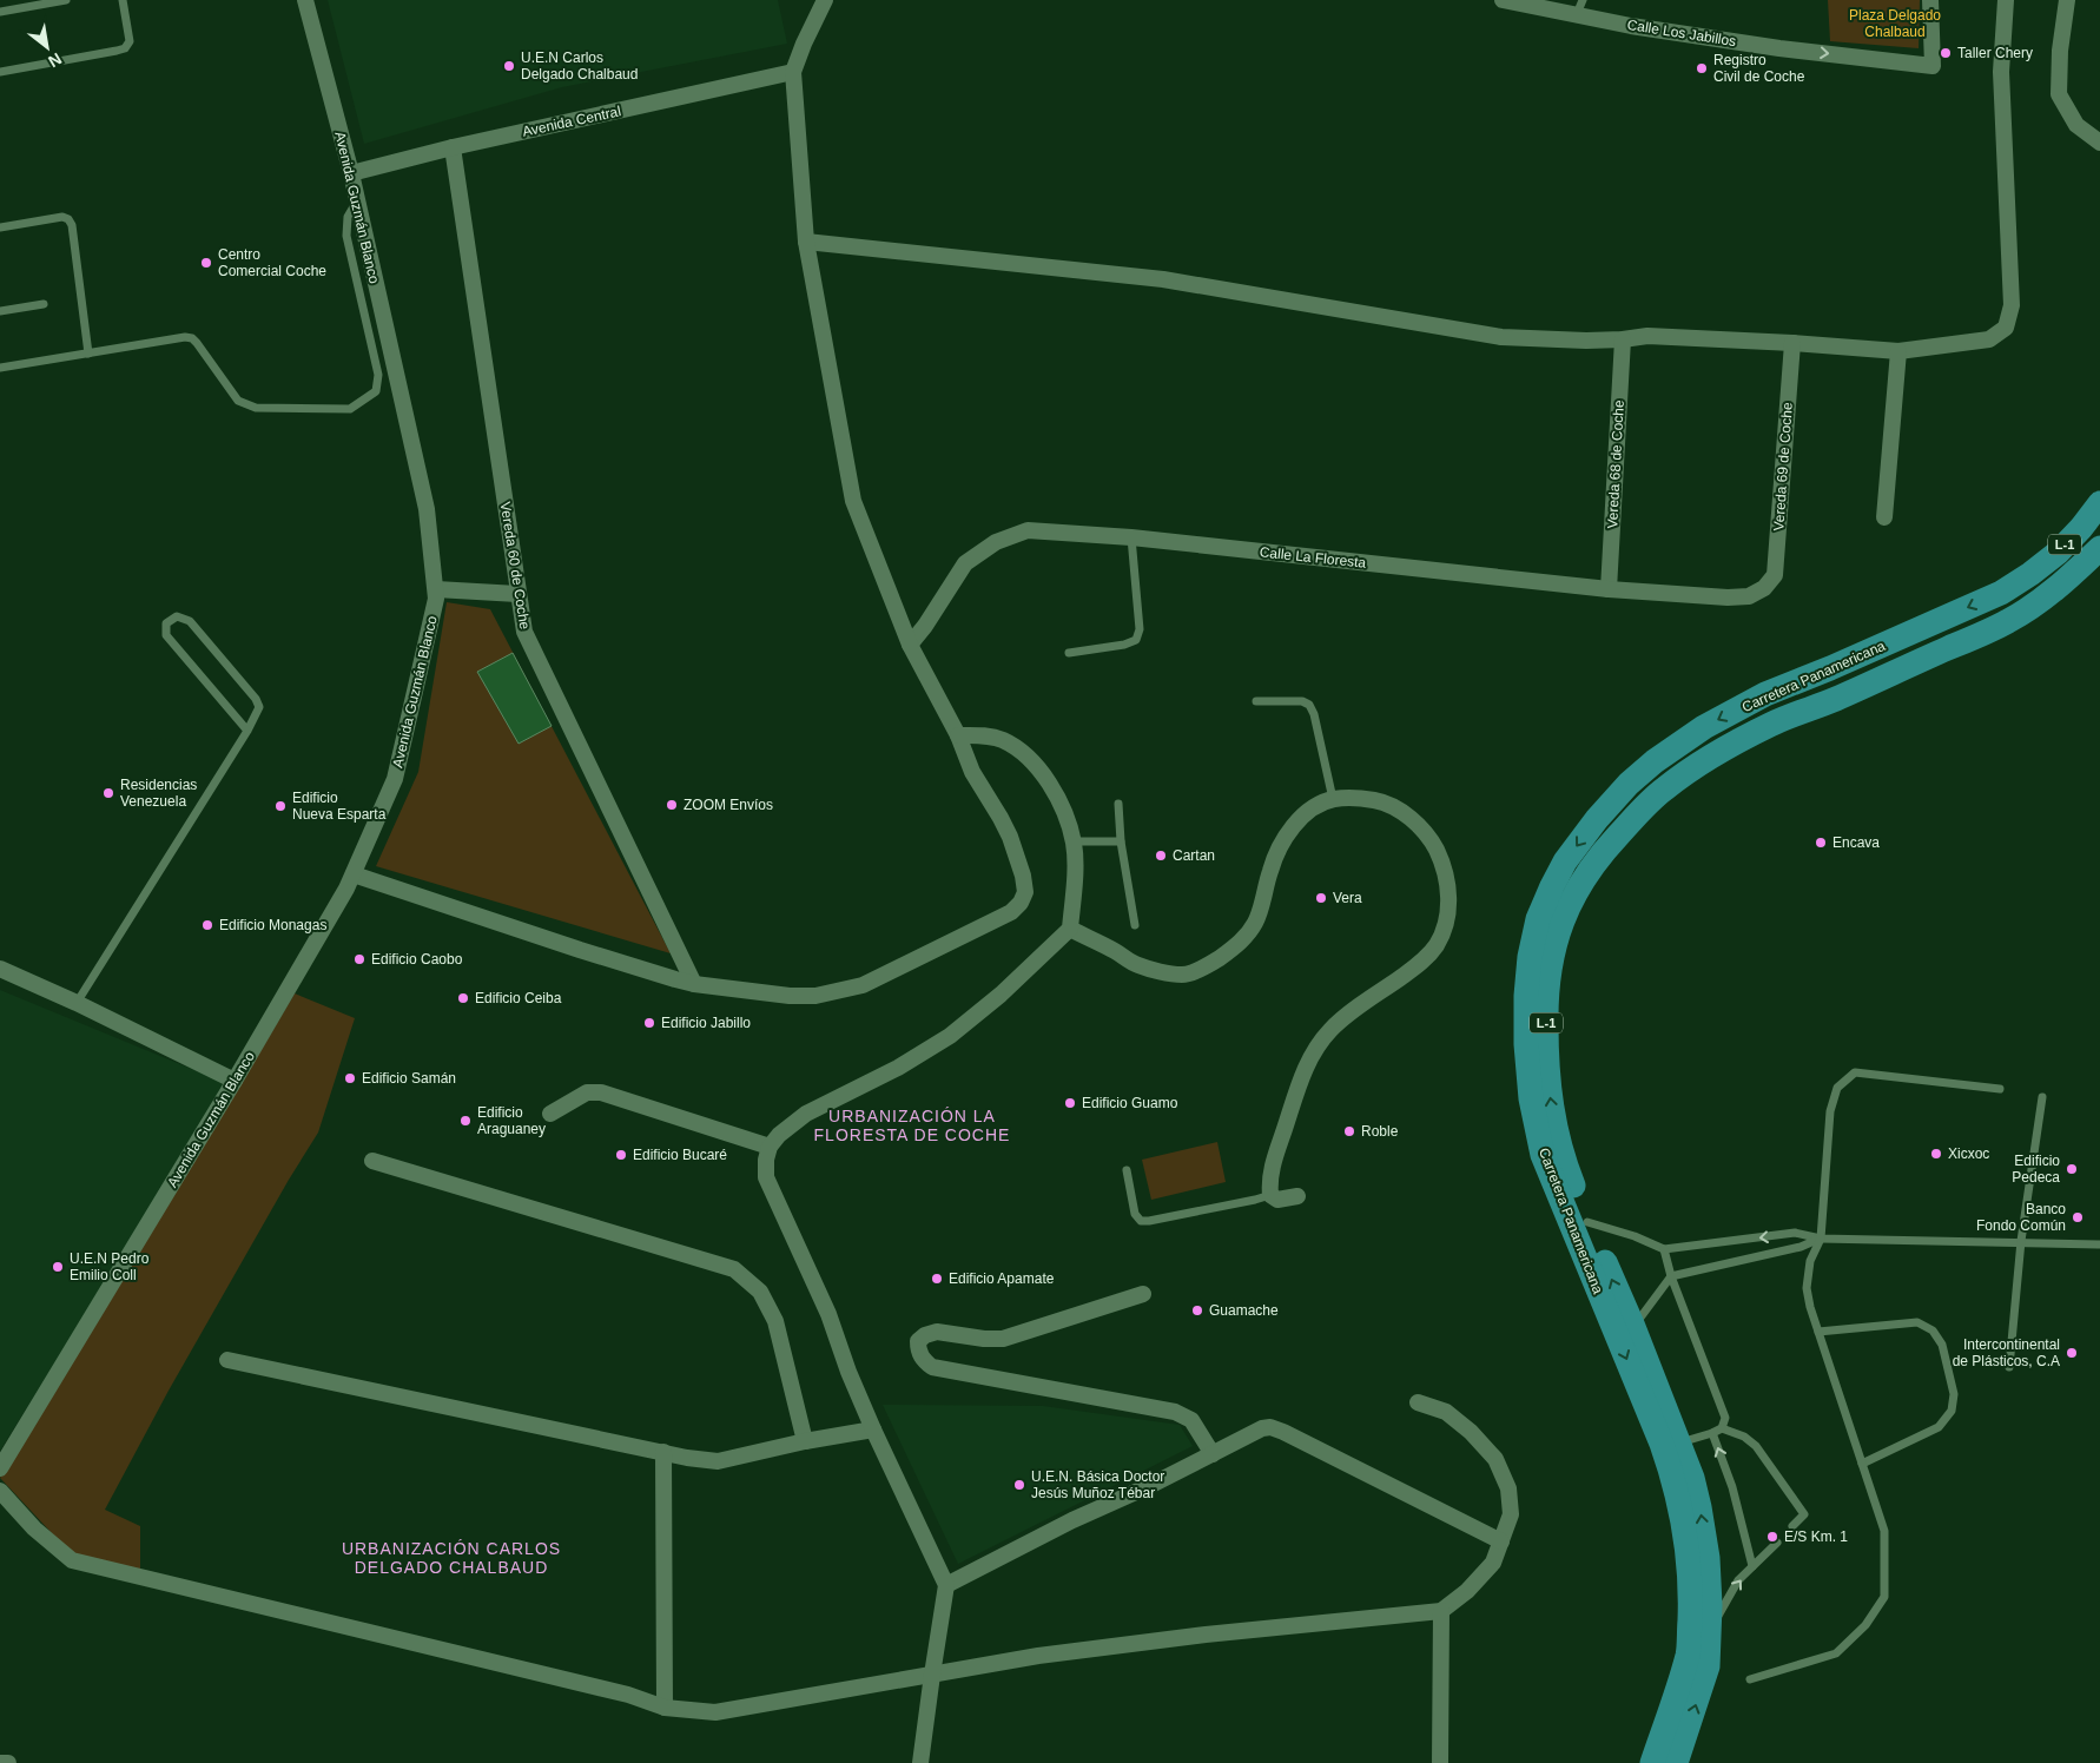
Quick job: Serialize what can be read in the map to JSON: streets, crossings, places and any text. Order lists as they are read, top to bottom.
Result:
{
  "streets": {
    "main road": ["L-1", "Carretera Panamericana"],
    "street": [
      "Calle Los Jabillos",
      "Avenida Central",
      "Avenida Guzmán Blanco",
      "Vereda 68 de Coche",
      "Vereda 69 de Coche",
      "Calle La Floresta",
      "Vereda 60 de Coche"
    ]
  },
  "crossings": [
    ["Avenida Central", "Avenida Guzmán Blanco"],
    ["Avenida Central", "Vereda 60 de Coche"],
    ["Vereda 68 de Coche", "Calle La Floresta"],
    ["Vereda 69 de Coche", "Calle La Floresta"]
  ],
  "one_way": ["Calle Los Jabillos"],
  "districts": ["URBANIZACIÓN LA FLORESTA DE COCHE", "URBANIZACIÓN CARLOS DELGADO CHALBAUD"],
  "parks": ["Plaza Delgado Chalbaud"],
  "places": [
    "Taller Chery",
    "U.E.N Carlos Delgado Chalbaud",
    "Registro Civil de Coche",
    "Centro Comercial Coche",
    "Residencias Venezuela",
    "ZOOM Envíos",
    "Edificio Nueva Esparta",
    "Encava",
    "Cartan",
    "Vera",
    "Edificio Monagas",
    "Edificio Caobo",
    "Edificio Ceiba",
    "Edificio Jabillo",
    "Edificio Samán",
    "Edificio Guamo",
    "Edificio Araguaney",
    "Roble",
    "Xicxoc",
    "Edificio Bucaré",
    "Edificio Pedeca",
    "Banco Fondo Común",
    "U.E.N Pedro Emilio Coll",
    "Edificio Apamate",
    "Guamache",
    "Intercontinental de Plásticos, C.A",
    "U.E.N. Básica Doctor Jesús Muñoz Tébar",
    "E/S Km. 1"
  ],
  "north": "bottom right"
}
